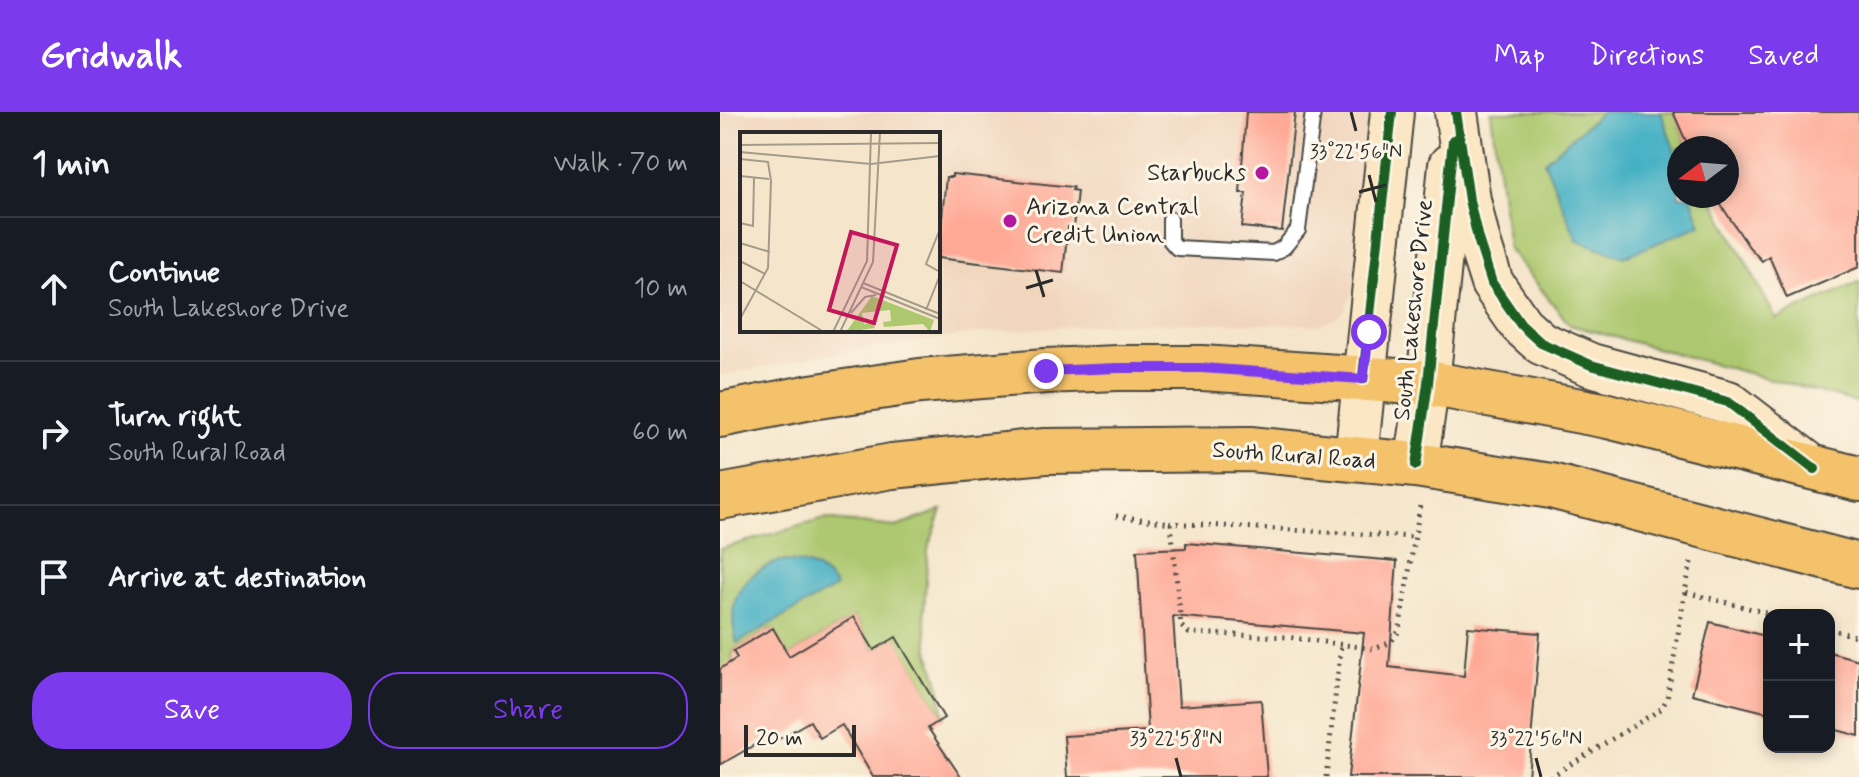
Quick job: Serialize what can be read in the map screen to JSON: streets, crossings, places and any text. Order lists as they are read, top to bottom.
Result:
{
  "streets": {
    "main road": ["South Rural Road"],
    "street": ["South Lakeshore Drive"]
  },
  "crossings": [
    ["South Lakeshore Drive", "South Rural Road"]
  ],
  "places": ["Starbucks", "Arizona Central Credit Union"],
  "scale_bar": "20 m",
  "north": "left",
  "page": {
    "header": "Gridwalk",
    "nav": ["Map", "Directions", "Saved"],
    "heading": ["1 min", "Walk · 70 m"],
    "list": [
      ["Continue", "South Lakeshore Drive", "10 m"],
      ["Turn right", "South Rural Road", "60 m"],
      "Arrive at destination"
    ],
    "map_buttons": ["+", "−"],
    "buttons": ["Save", "Share"],
    "scale": "20 m"
  },
  "coordinates": ["33°22'56\"N", "33°22'58\"N"]
}
